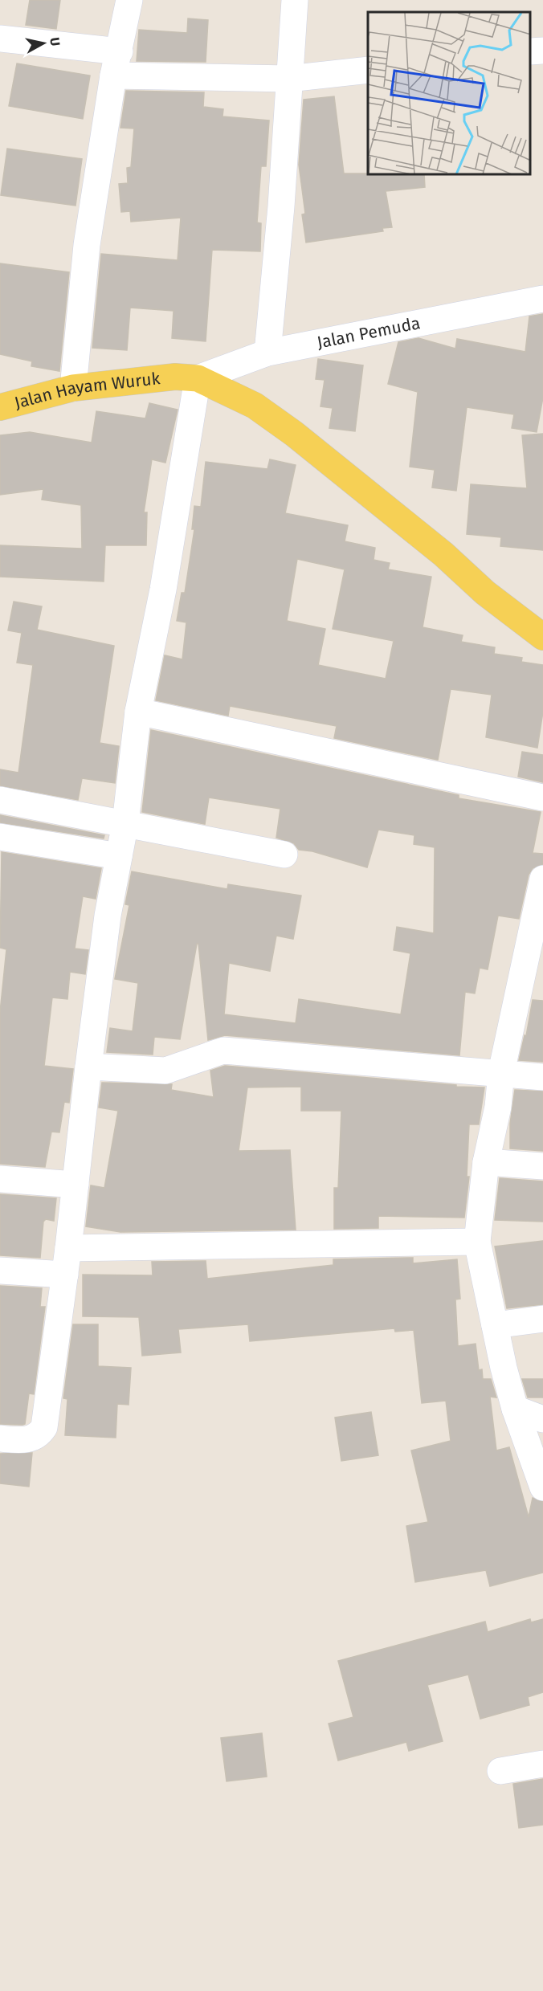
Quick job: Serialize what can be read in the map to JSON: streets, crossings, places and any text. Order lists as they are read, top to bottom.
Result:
{
  "streets": {
    "main road": ["Jalan Hayam Wuruk"],
    "street": ["Jalan Pemuda"]
  },
  "crossings": [
    ["Jalan Pemuda", "Jalan Hayam Wuruk"]
  ],
  "north": "right"
}
